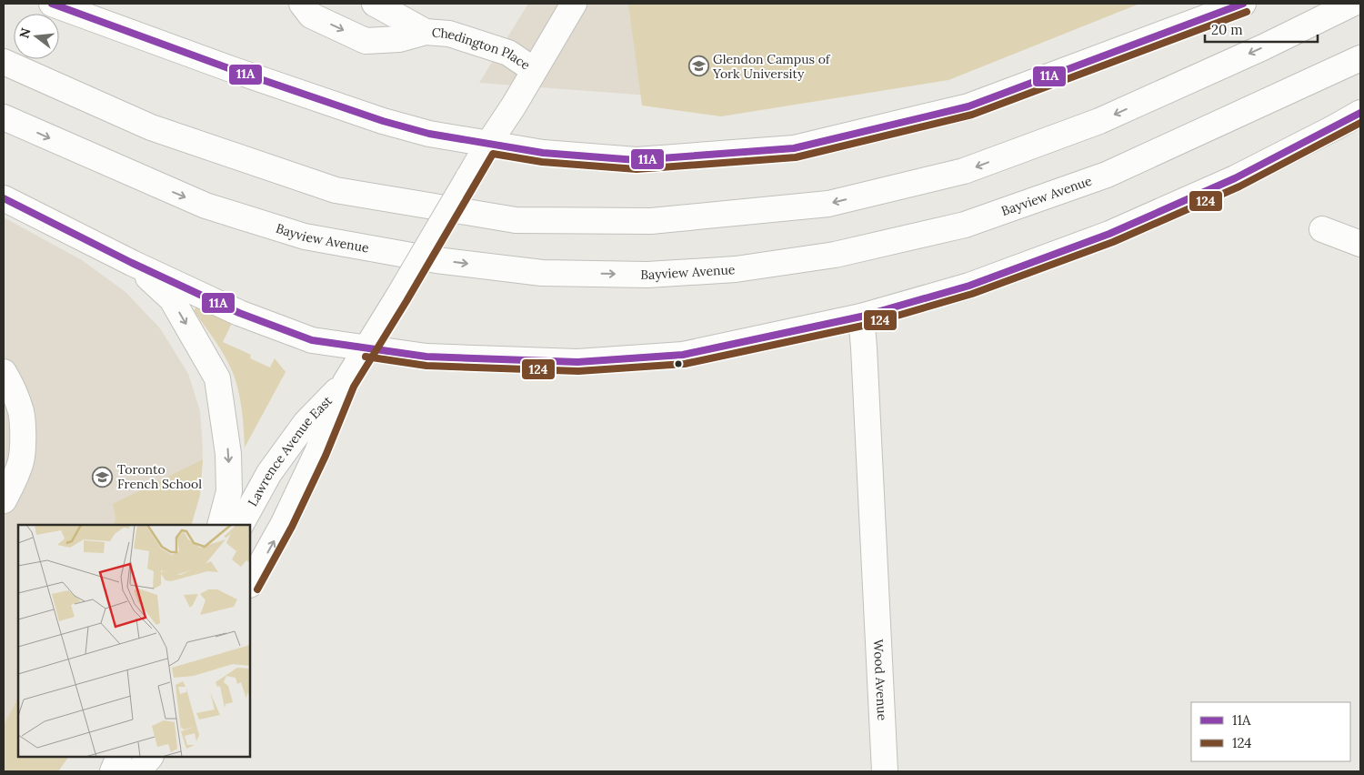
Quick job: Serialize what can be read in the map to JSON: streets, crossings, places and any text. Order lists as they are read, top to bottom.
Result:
{
  "streets": {
    "main road": [
      "Chedington Place",
      "Bayview Avenue",
      "Lawrence Avenue East",
      "Wood Avenue"
    ]
  },
  "crossings": [
    ["Chedington Place", "Lawrence Avenue East"]
  ],
  "places": {
    "school or university": ["Glendon Campus of York University", "Toronto French School"]
  },
  "lines": ["transit line 11A", "transit line 124"],
  "legend": ["11A", "124"],
  "scale_bar": "20 m",
  "north": "left"
}
